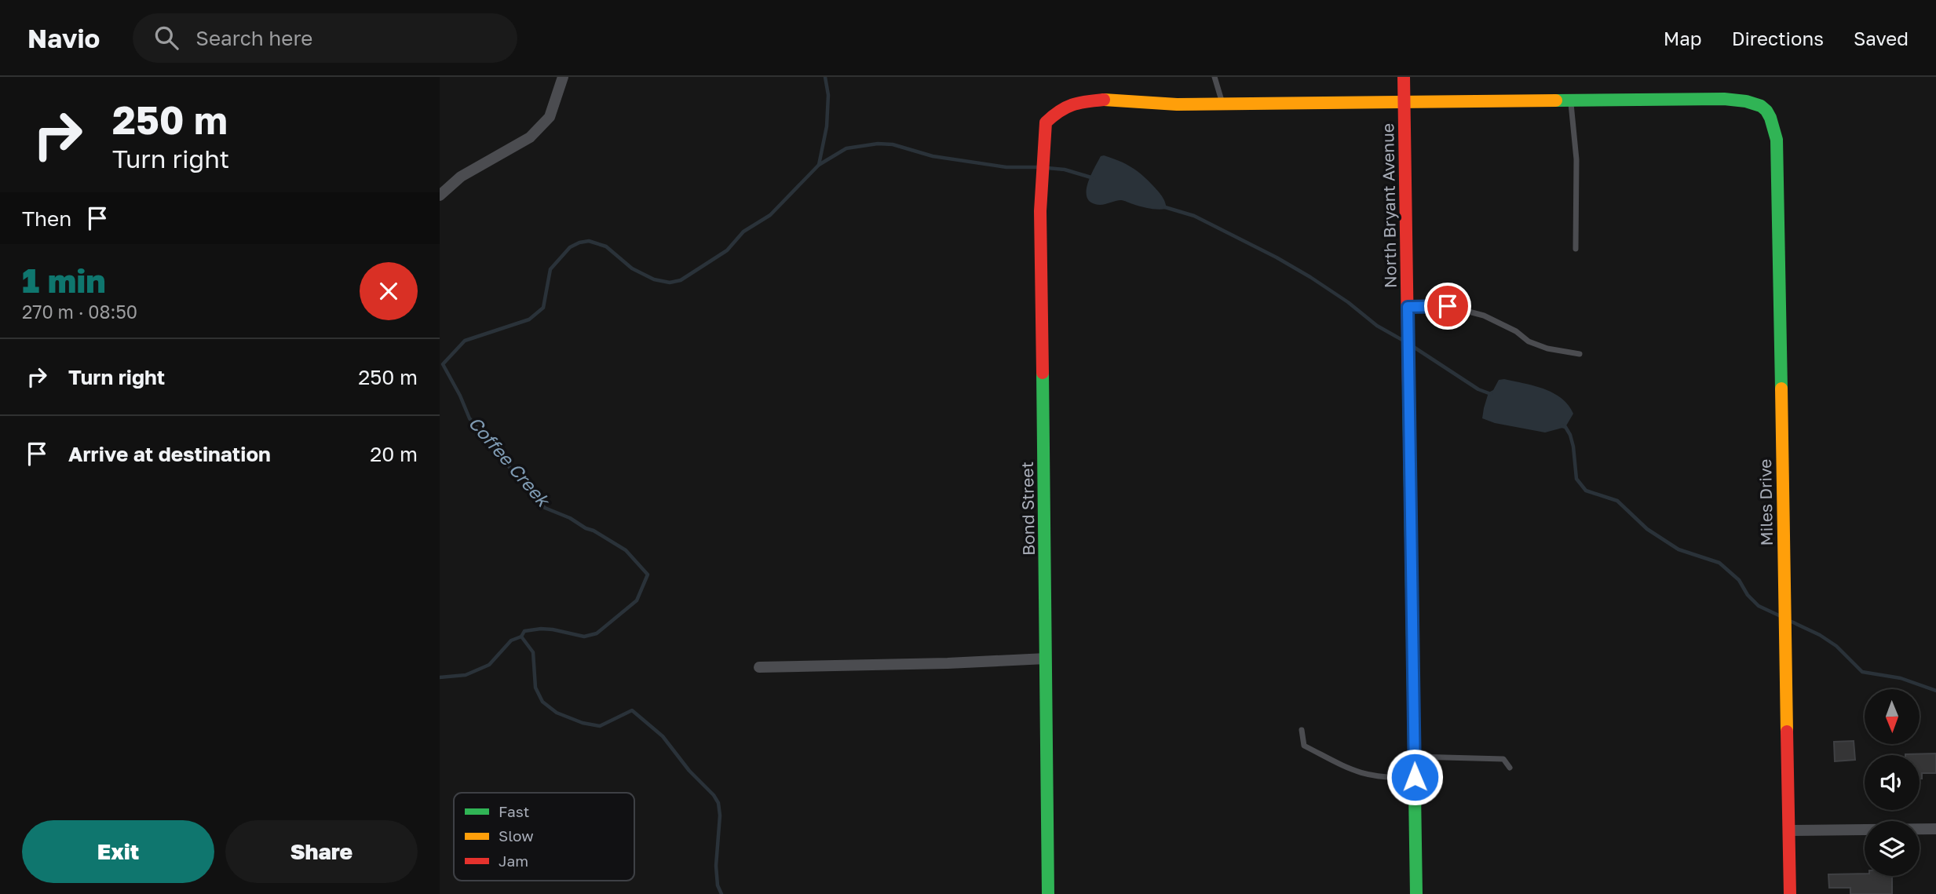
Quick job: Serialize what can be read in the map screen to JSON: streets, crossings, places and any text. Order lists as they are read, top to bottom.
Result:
{
  "streets": {
    "street": ["North Bryant Avenue", "Miles Drive", "Bond Street"]
  },
  "water": ["Coffee Creek"],
  "legend": ["Fast", "Slow", "Jam"],
  "north": "bottom",
  "page": {
    "header": "Navio",
    "search": "Search here",
    "nav": ["Map", "Directions", "Saved"],
    "turn": ["250 m", "Turn right"],
    "then": "Then",
    "heading": ["1 min", "270 m · 08:50"],
    "list": [
      {
        "name": "Turn right",
        "value": "250 m"
      },
      {
        "name": "Arrive at destination",
        "value": "20 m"
      }
    ],
    "buttons": ["Exit", "Share"]
  }
}
